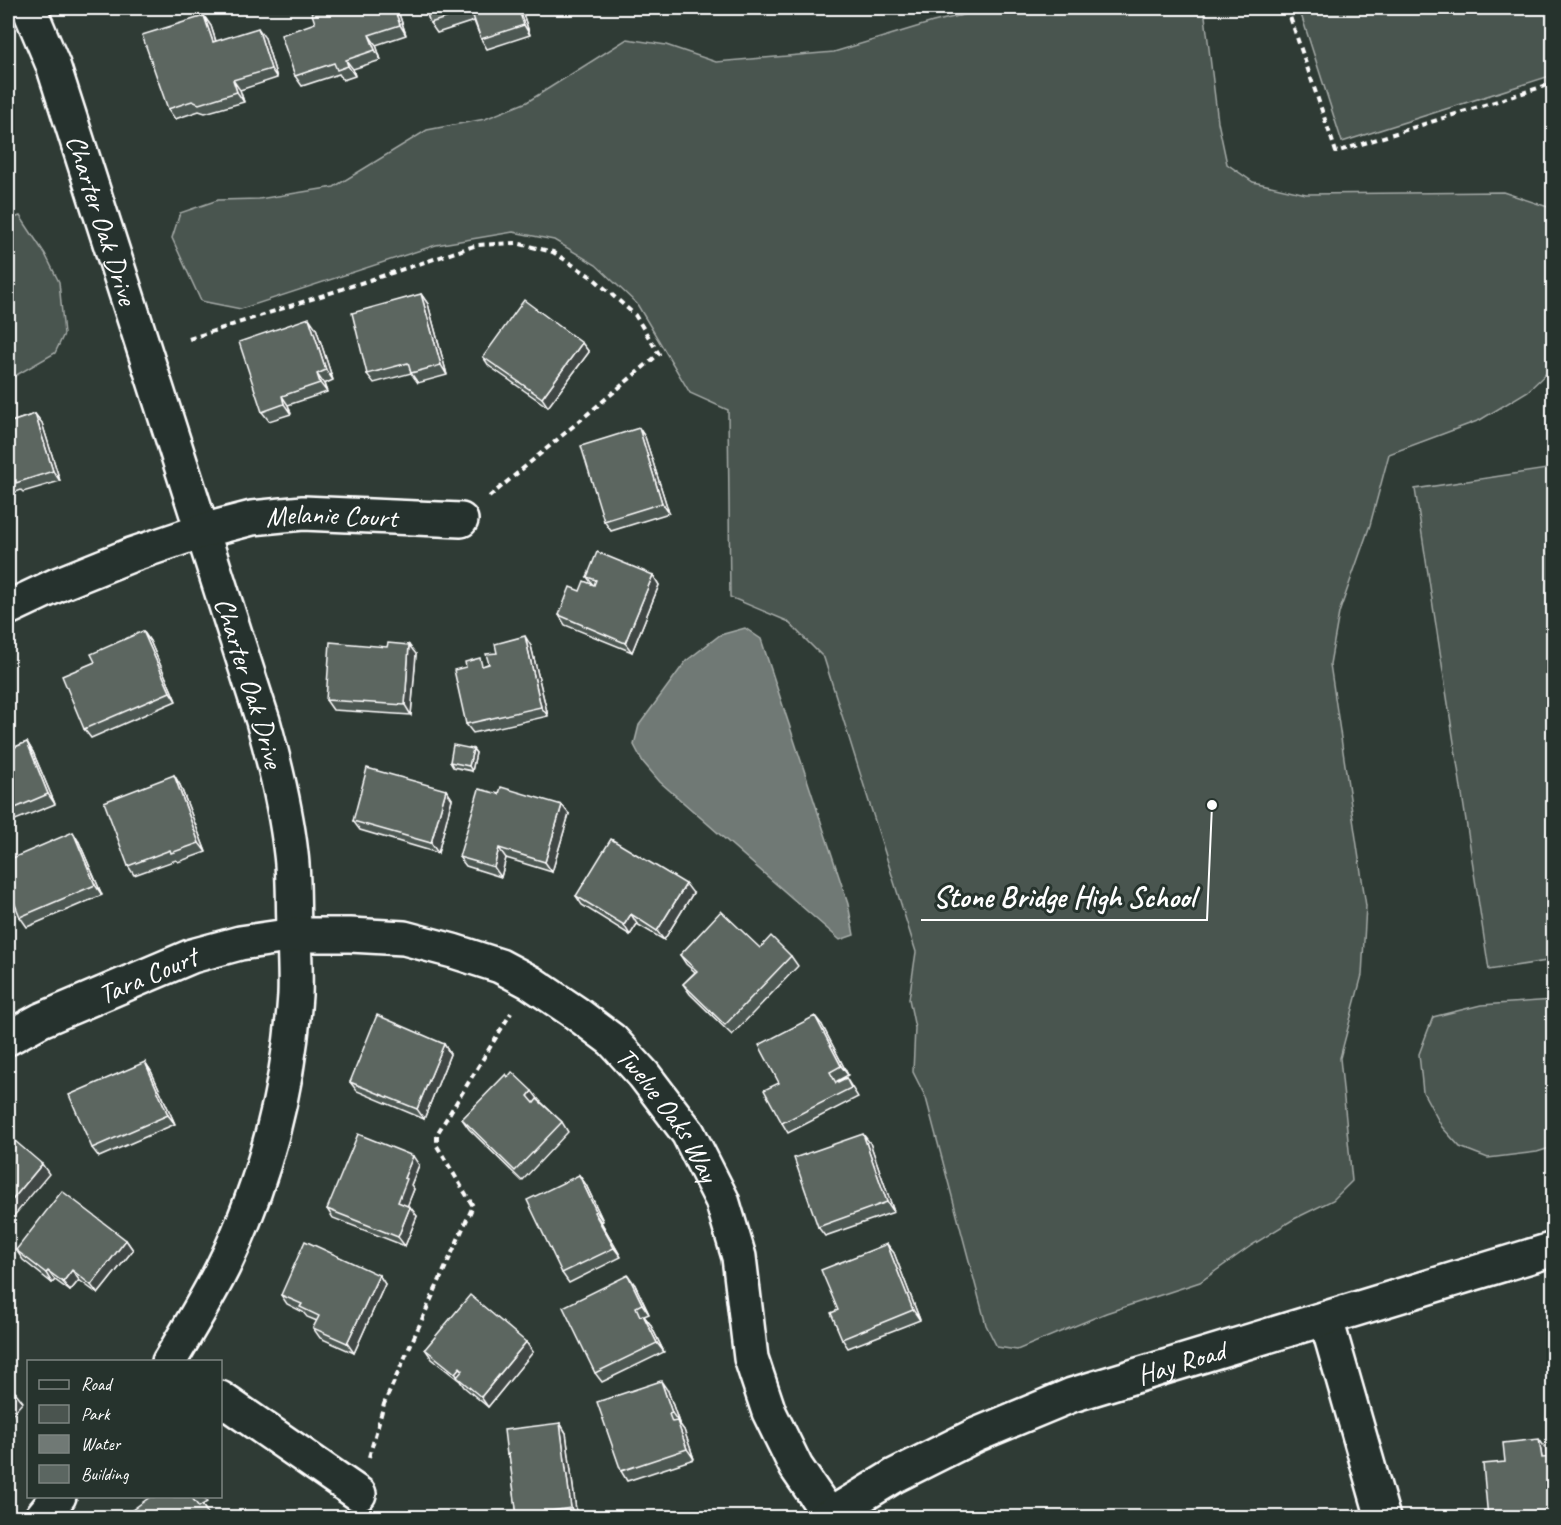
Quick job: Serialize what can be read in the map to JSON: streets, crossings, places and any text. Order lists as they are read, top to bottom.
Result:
{
  "streets": {
    "street": [
      "Charter Oak Drive",
      "Melanie Court",
      "Tara Court",
      "Twelve Oaks Way",
      "Hay Road"
    ]
  },
  "crossings": [
    ["Charter Oak Drive", "Melanie Court"],
    ["Charter Oak Drive", "Tara Court"],
    ["Charter Oak Drive", "Twelve Oaks Way"],
    ["Tara Court", "Twelve Oaks Way"],
    ["Twelve Oaks Way", "Hay Road"]
  ],
  "places": ["Stone Bridge High School"],
  "legend": [
    "Road",
    "Park",
    "Water",
    "Building"
  ]
}
